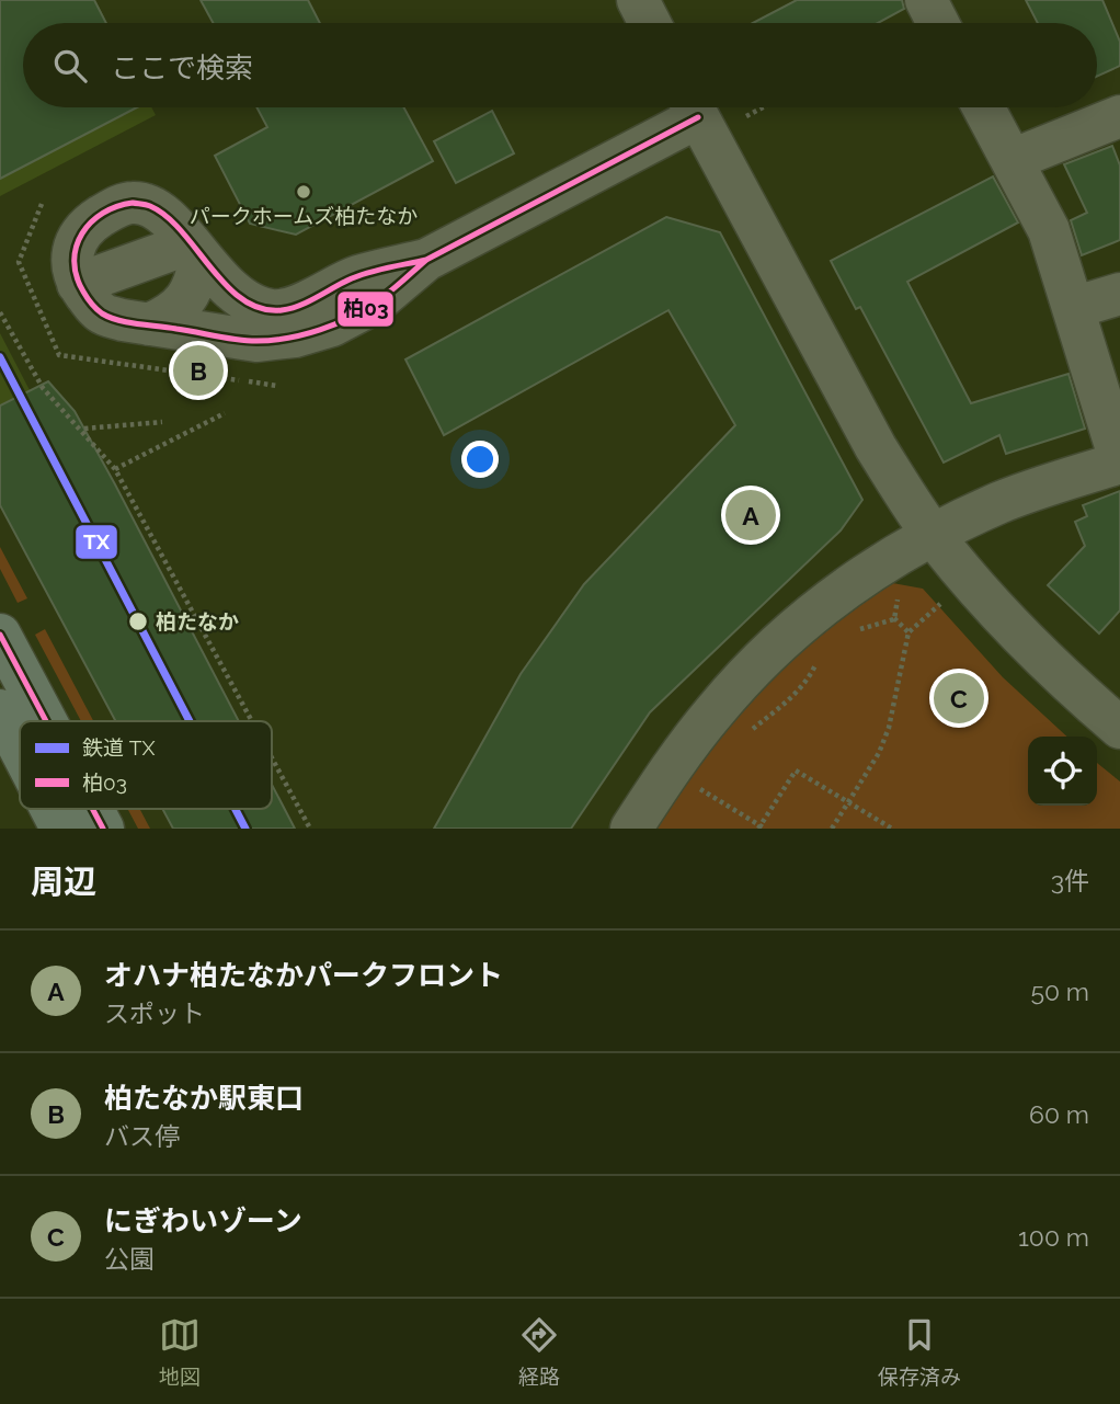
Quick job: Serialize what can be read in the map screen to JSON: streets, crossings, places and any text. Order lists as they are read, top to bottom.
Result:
{
  "places": ["パークホームズ柏たなか", "柏たなか"],
  "lines": ["transit line 柏03", "rail line TX"],
  "legend": ["鉄道 TX", "柏03"],
  "page": {
    "search": "ここで検索",
    "pins": ["B", "A", "C"],
    "heading": ["周辺", "3件"],
    "list": [
      {
        "mark": "A",
        "name": "オハナ柏たなかパークフロント",
        "note": "スポット",
        "value": "50 m"
      },
      {
        "mark": "B",
        "name": "柏たなか駅東口",
        "note": "バス停",
        "value": "60 m"
      },
      {
        "mark": "C",
        "name": "にぎわいゾーン",
        "note": "公園",
        "value": "100 m"
      }
    ],
    "nav": ["地図", "経路", "保存済み"]
  }
}
